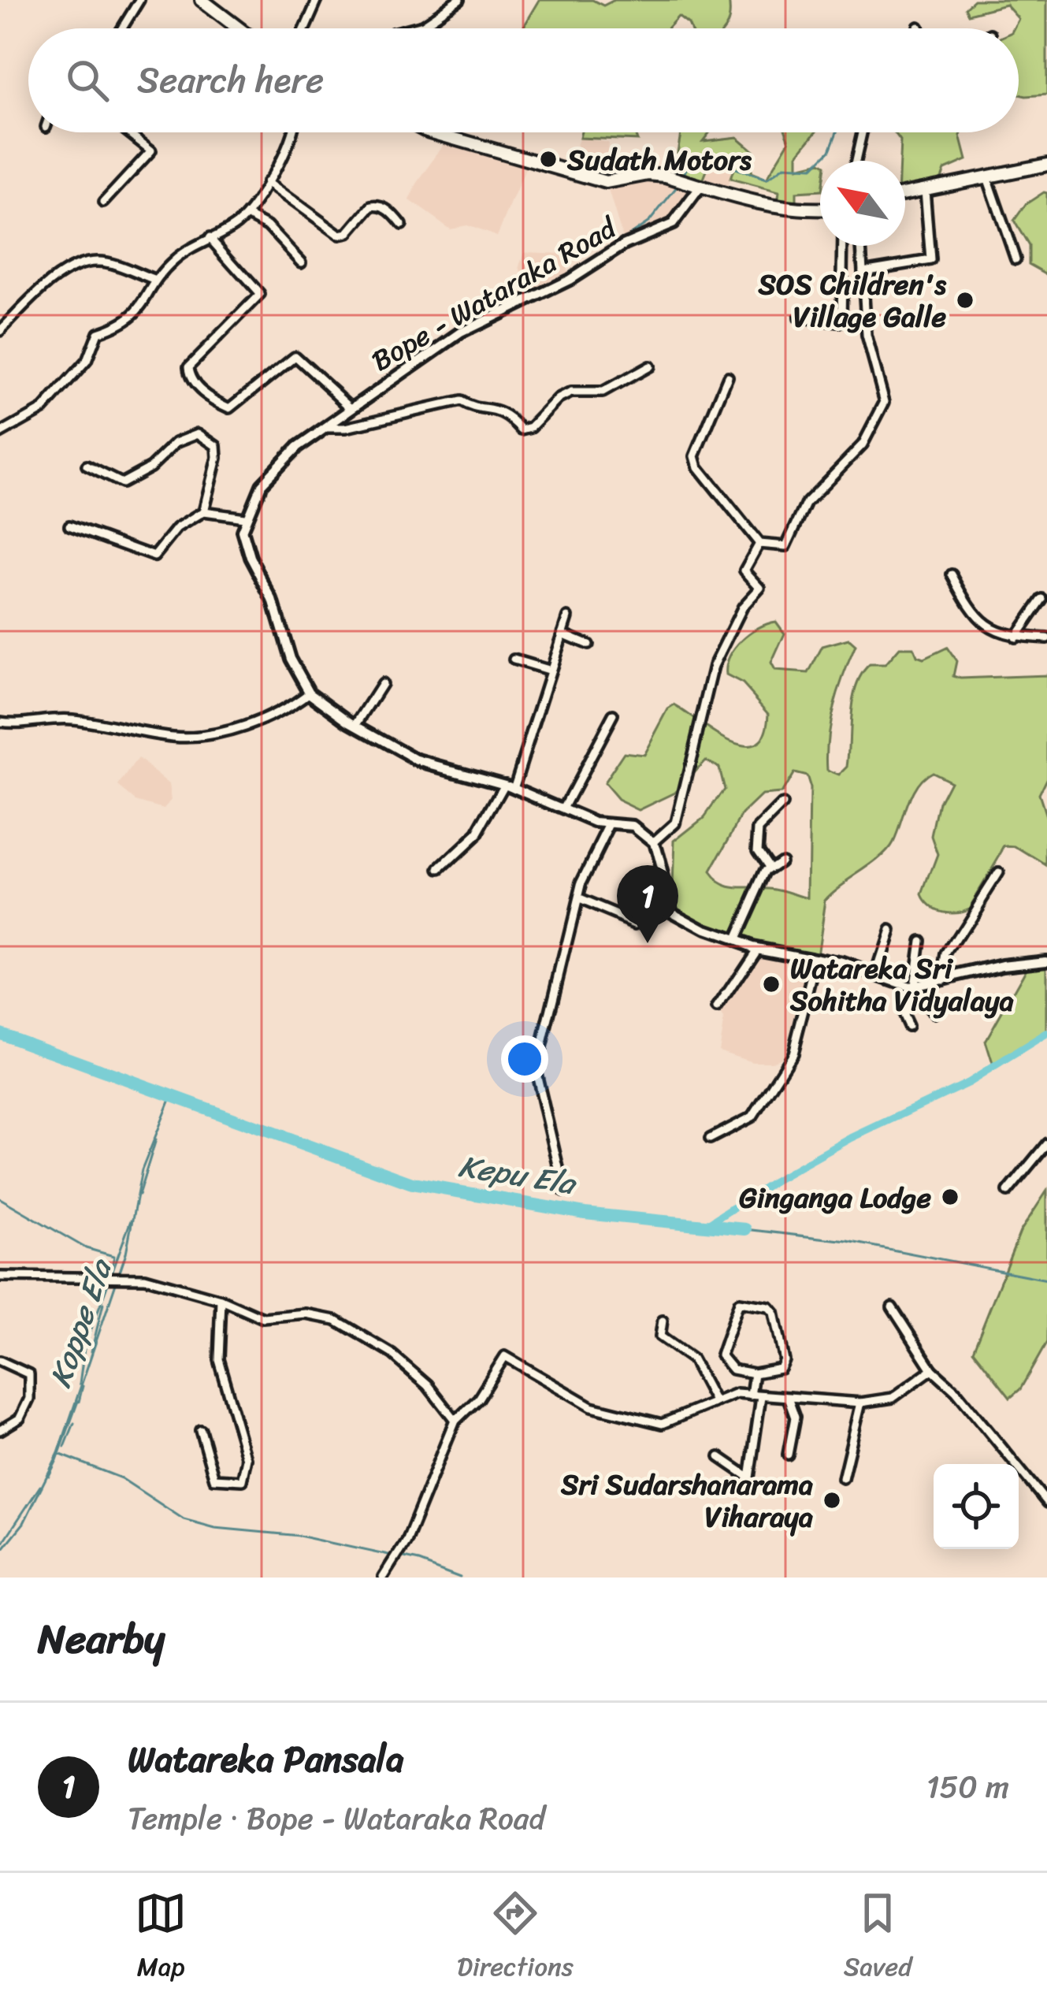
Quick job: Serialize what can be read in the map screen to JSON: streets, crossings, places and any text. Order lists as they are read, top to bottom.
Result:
{
  "streets": {
    "street": ["Bope - Wataraka Road"]
  },
  "water": ["Kepu Ela", "Koppe Ela"],
  "places": [
    "Sudath Motors",
    "SOS Children's Village Galle",
    "Watareka Sri Sohitha Vidyalaya",
    "Ginganga Lodge",
    "Sri Sudarshanarama Viharaya"
  ],
  "north": "top left",
  "page": {
    "search": "Search here",
    "pins": "1",
    "heading": "Nearby",
    "list": [
      {
        "mark": "1",
        "name": "Watareka Pansala",
        "note": "Temple · Bope - Wataraka Road",
        "value": "150 m"
      }
    ],
    "nav": ["Map", "Directions", "Saved"]
  }
}
